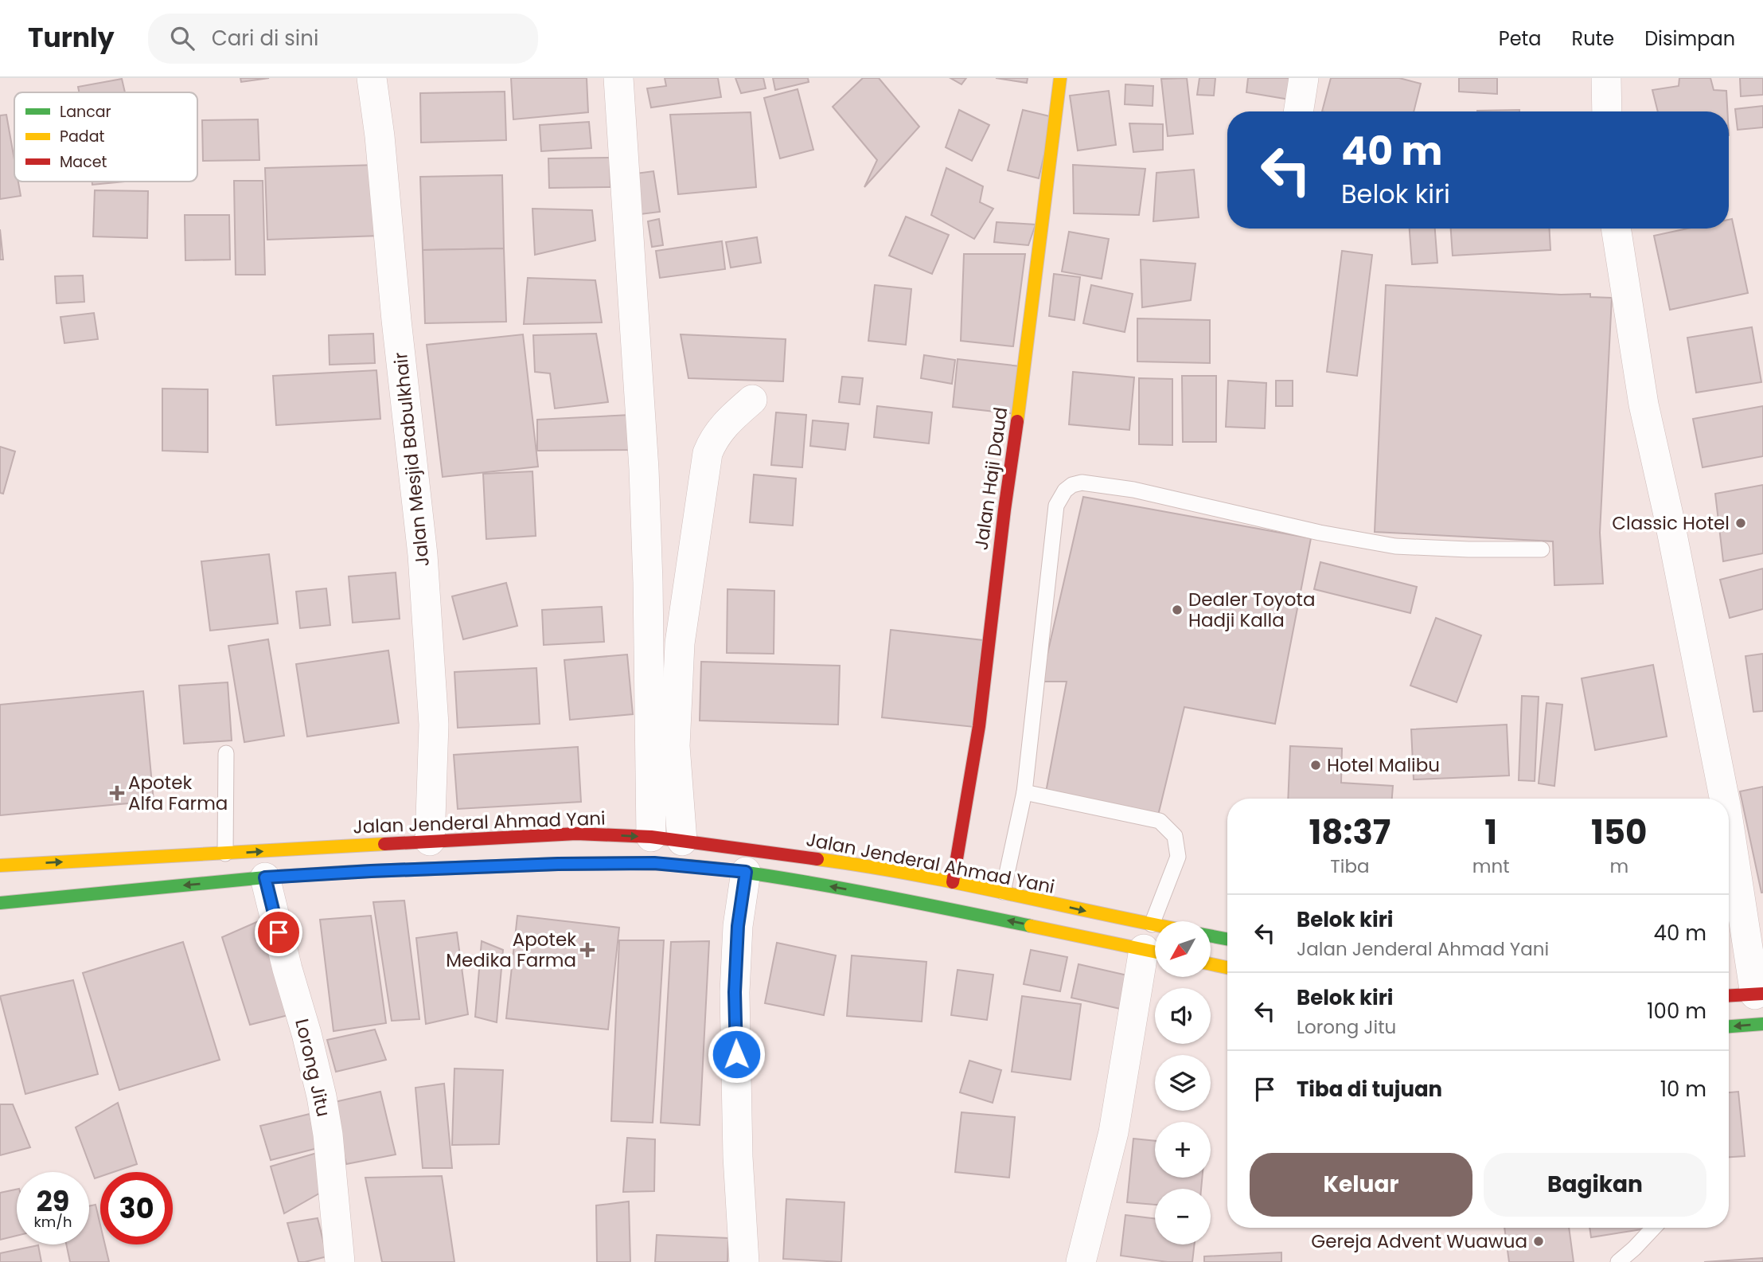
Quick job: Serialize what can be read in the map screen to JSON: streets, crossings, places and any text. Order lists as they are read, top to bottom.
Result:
{
  "streets": {
    "main road": ["Jalan Haji Daud", "Jalan Jenderal Ahmad Yani"],
    "street": ["Jalan Mesjid Babulkhair", "Lorong Jitu"]
  },
  "crossings": [
    ["Jalan Mesjid Babulkhair", "Jalan Jenderal Ahmad Yani"],
    ["Jalan Haji Daud", "Jalan Jenderal Ahmad Yani"],
    ["Jalan Jenderal Ahmad Yani", "Lorong Jitu"]
  ],
  "places": {
    "other": [
      "Classic Hotel",
      "Dealer Toyota Hadji Kalla",
      "Hotel Malibu",
      "Gereja Advent Wuawua"
    ],
    "health": ["Apotek Alfa Farma", "Apotek Medika Farma"]
  },
  "legend": ["Lancar", "Padat", "Macet"],
  "north": "bottom left",
  "page": {
    "header": "Turnly",
    "search": "Cari di sini",
    "nav": ["Peta", "Rute", "Disimpan"],
    "turn": ["40 m", "Belok kiri"],
    "eta": [
      "18:37",
      "Tiba",
      "1",
      "mnt",
      "150",
      "m"
    ],
    "list": [
      {
        "name": "Belok kiri",
        "note": "Jalan Jenderal Ahmad Yani",
        "value": "40 m"
      },
      {
        "name": "Belok kiri",
        "note": "Lorong Jitu",
        "value": "100 m"
      },
      {
        "name": "Tiba di tujuan",
        "value": "10 m"
      }
    ],
    "map_buttons": ["+", "−"],
    "buttons": ["Keluar", "Bagikan"],
    "speed": "29 km/h",
    "limit": "30"
  }
}
